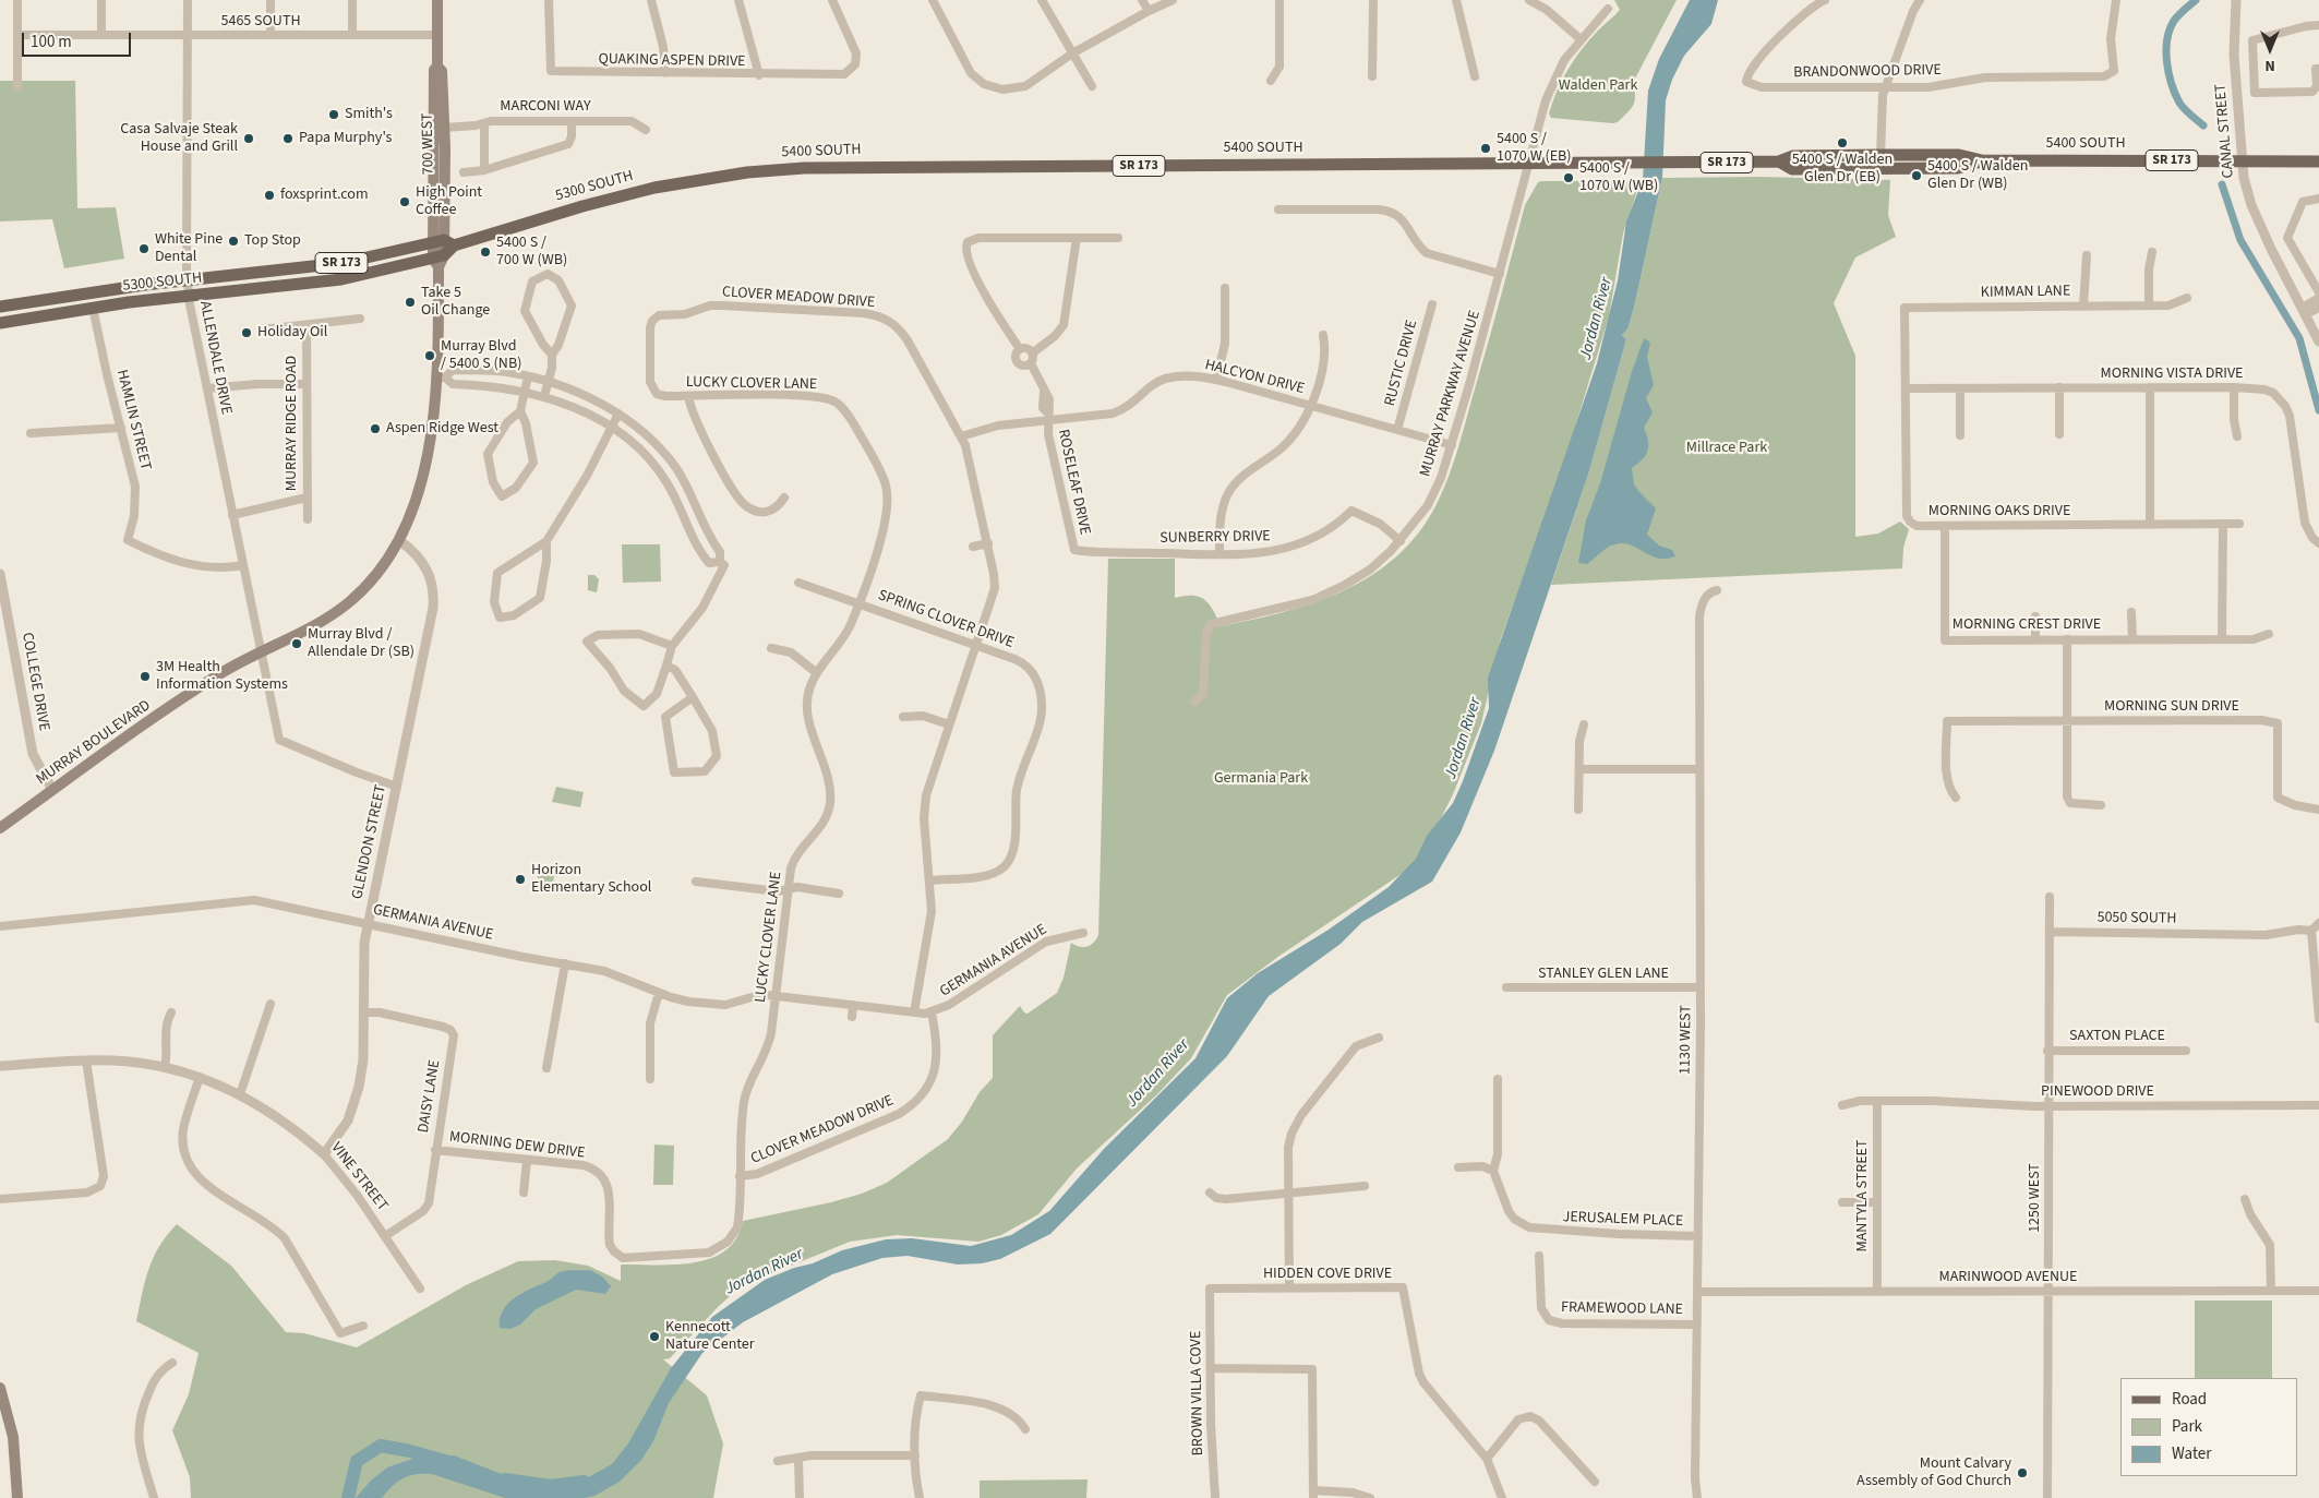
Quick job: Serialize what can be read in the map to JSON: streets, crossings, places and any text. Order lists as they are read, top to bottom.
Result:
{
  "streets": {
    "main road": [
      "700 WEST",
      "5400 SOUTH",
      "SR 173",
      "5300 SOUTH",
      "MURRAY BOULEVARD"
    ],
    "street": [
      "5465 SOUTH",
      "QUAKING ASPEN DRIVE",
      "BRANDONWOOD DRIVE",
      "MARCONI WAY",
      "CANAL STREET",
      "KIMMAN LANE",
      "CLOVER MEADOW DRIVE",
      "ALLENDALE DRIVE",
      "RUSTIC DRIVE",
      "MORNING VISTA DRIVE",
      "HALCYON DRIVE",
      "LUCKY CLOVER LANE",
      "MURRAY PARKWAY AVENUE",
      "HAMLIN STREET",
      "MURRAY RIDGE ROAD",
      "ROSELEAF DRIVE",
      "MORNING OAKS DRIVE",
      "SUNBERRY DRIVE",
      "SPRING CLOVER DRIVE",
      "MORNING CREST DRIVE",
      "COLLEGE DRIVE",
      "MORNING SUN DRIVE",
      "GLENDON STREET",
      "5050 SOUTH",
      "GERMANIA AVENUE",
      "STANLEY GLEN LANE",
      "SAXTON PLACE",
      "1130 WEST",
      "PINEWOOD DRIVE",
      "DAISY LANE",
      "MORNING DEW DRIVE",
      "VINE STREET",
      "MANTYLA STREET",
      "1250 WEST",
      "JERUSALEM PLACE",
      "HIDDEN COVE DRIVE",
      "MARINWOOD AVENUE",
      "FRAMEWOOD LANE",
      "BROWN VILLA COVE"
    ]
  },
  "crossings": [
    ["5465 SOUTH", "700 WEST"],
    ["5465 SOUTH", "ALLENDALE DRIVE"],
    ["MARCONI WAY", "700 WEST"],
    ["CANAL STREET", "5400 SOUTH"],
    ["700 WEST", "5300 SOUTH"],
    ["700 WEST", "MURRAY BOULEVARD"],
    ["5400 SOUTH", "5300 SOUTH"],
    ["5400 SOUTH", "MURRAY PARKWAY AVENUE"],
    ["5300 SOUTH", "ALLENDALE DRIVE"],
    ["5300 SOUTH", "HAMLIN STREET"],
    ["5300 SOUTH", "MURRAY BOULEVARD"],
    ["KIMMAN LANE", "MORNING OAKS DRIVE"],
    ["CLOVER MEADOW DRIVE", "HALCYON DRIVE"],
    ["CLOVER MEADOW DRIVE", "LUCKY CLOVER LANE"],
    ["CLOVER MEADOW DRIVE", "SPRING CLOVER DRIVE"],
    ["CLOVER MEADOW DRIVE", "GERMANIA AVENUE"],
    ["ALLENDALE DRIVE", "HAMLIN STREET"],
    ["ALLENDALE DRIVE", "MURRAY BOULEVARD"],
    ["ALLENDALE DRIVE", "GLENDON STREET"],
    ["RUSTIC DRIVE", "HALCYON DRIVE"],
    ["MORNING VISTA DRIVE", "MORNING OAKS DRIVE"],
    ["HALCYON DRIVE", "MURRAY PARKWAY AVENUE"],
    ["HALCYON DRIVE", "ROSELEAF DRIVE"],
    ["LUCKY CLOVER LANE", "SPRING CLOVER DRIVE"],
    ["LUCKY CLOVER LANE", "GERMANIA AVENUE"],
    ["LUCKY CLOVER LANE", "MORNING DEW DRIVE"],
    ["MURRAY PARKWAY AVENUE", "SUNBERRY DRIVE"],
    ["ROSELEAF DRIVE", "SUNBERRY DRIVE"],
    ["MORNING OAKS DRIVE", "MORNING CREST DRIVE"],
    ["COLLEGE DRIVE", "MURRAY BOULEVARD"],
    ["MURRAY BOULEVARD", "GLENDON STREET"],
    ["GLENDON STREET", "GERMANIA AVENUE"],
    ["GLENDON STREET", "DAISY LANE"],
    ["GLENDON STREET", "VINE STREET"],
    ["5050 SOUTH", "1250 WEST"],
    ["STANLEY GLEN LANE", "1130 WEST"],
    ["SAXTON PLACE", "1250 WEST"],
    ["1130 WEST", "JERUSALEM PLACE"],
    ["1130 WEST", "MARINWOOD AVENUE"],
    ["1130 WEST", "FRAMEWOOD LANE"],
    ["PINEWOOD DRIVE", "MANTYLA STREET"],
    ["PINEWOOD DRIVE", "1250 WEST"],
    ["DAISY LANE", "MORNING DEW DRIVE"],
    ["DAISY LANE", "VINE STREET"],
    ["MANTYLA STREET", "MARINWOOD AVENUE"],
    ["1250 WEST", "MARINWOOD AVENUE"],
    ["HIDDEN COVE DRIVE", "BROWN VILLA COVE"]
  ],
  "water": ["Jordan River"],
  "parks": ["Walden Park", "Millrace Park", "Germania Park"],
  "places": [
    "Smith's",
    "Casa Salvaje Steak House and Grill",
    "Papa Murphy's",
    "5400 S / Walden Glen Dr (EB)",
    "5400 S / 1070 W (EB)",
    "5400 S / Walden Glen Dr (WB)",
    "5400 S / 1070 W (WB)",
    "foxsprint.com",
    "High Point Coffee",
    "Top Stop",
    "White Pine Dental",
    "5400 S / 700 W (WB)",
    "Take 5 Oil Change",
    "Holiday Oil",
    "Murray Blvd / 5400 S (NB)",
    "Aspen Ridge West",
    "Murray Blvd / Allendale Dr (SB)",
    "3M Health Information Systems",
    "Horizon Elementary School",
    "Kennecott Nature Center",
    "Mount Calvary Assembly of God Church"
  ],
  "legend": ["Road", "Park", "Water"],
  "scale_bar": "100 m",
  "north": "bottom"
}
